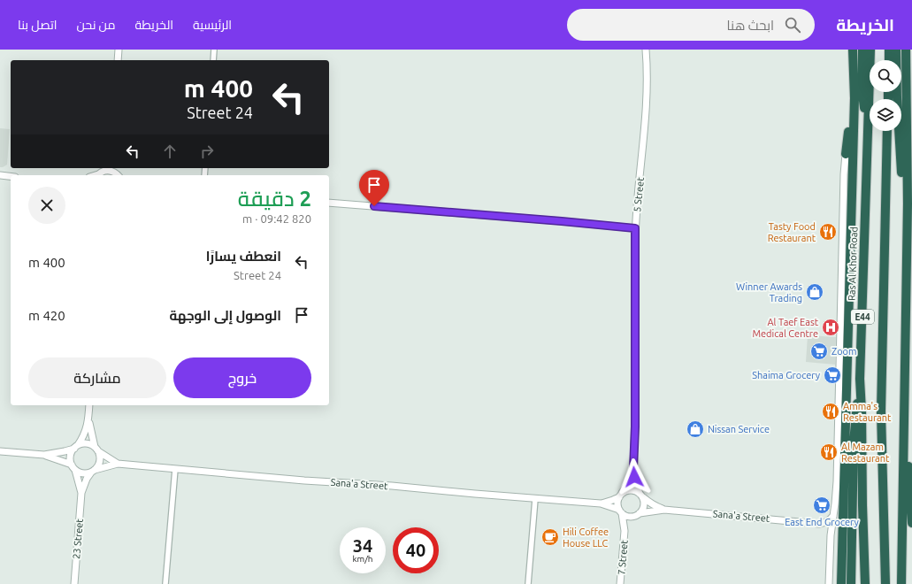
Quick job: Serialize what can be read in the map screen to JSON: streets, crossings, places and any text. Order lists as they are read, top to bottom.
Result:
{
  "streets": {
    "highway": ["Ras Al Khor Road", "E44"],
    "street": [
      "5 Street",
      "Sana'a Street",
      "23 Street",
      "7 Street"
    ]
  },
  "crossings": [
    ["5 Street", "Sana'a Street"],
    ["5 Street", "7 Street"],
    ["Sana'a Street", "23 Street"],
    ["Sana'a Street", "7 Street"]
  ],
  "places": {
    "restaurant": ["Tasty Food Restaurant", "Amma's Restaurant", "Al Mazam Restaurant"],
    "shop": ["Winner Awards Trading", "Nissan Service"],
    "hospital": ["Al Taef East Medical Centre"],
    "supermarket": ["Zoom", "Shaima Grocery", "East End Grocery"],
    "cafe": ["Hili Coffee House LLC"]
  },
  "page": {
    "header": "الخريطة",
    "search": "ابحث هنا",
    "nav": [
      "الرئيسية",
      "الخريطة",
      "من نحن",
      "اتصل بنا"
    ],
    "turn": ["400 m", "24 Street"],
    "heading": ["2 دقيقة", "820 m · 09:42"],
    "list": [
      {
        "name": "انعطف يسارًا",
        "note": "24 Street",
        "value": "400 m"
      },
      {
        "name": "الوصول إلى الوجهة",
        "value": "420 m"
      }
    ],
    "buttons": ["خروج", "مشاركة"],
    "speed": "34 km/h",
    "limit": "40"
  }
}
